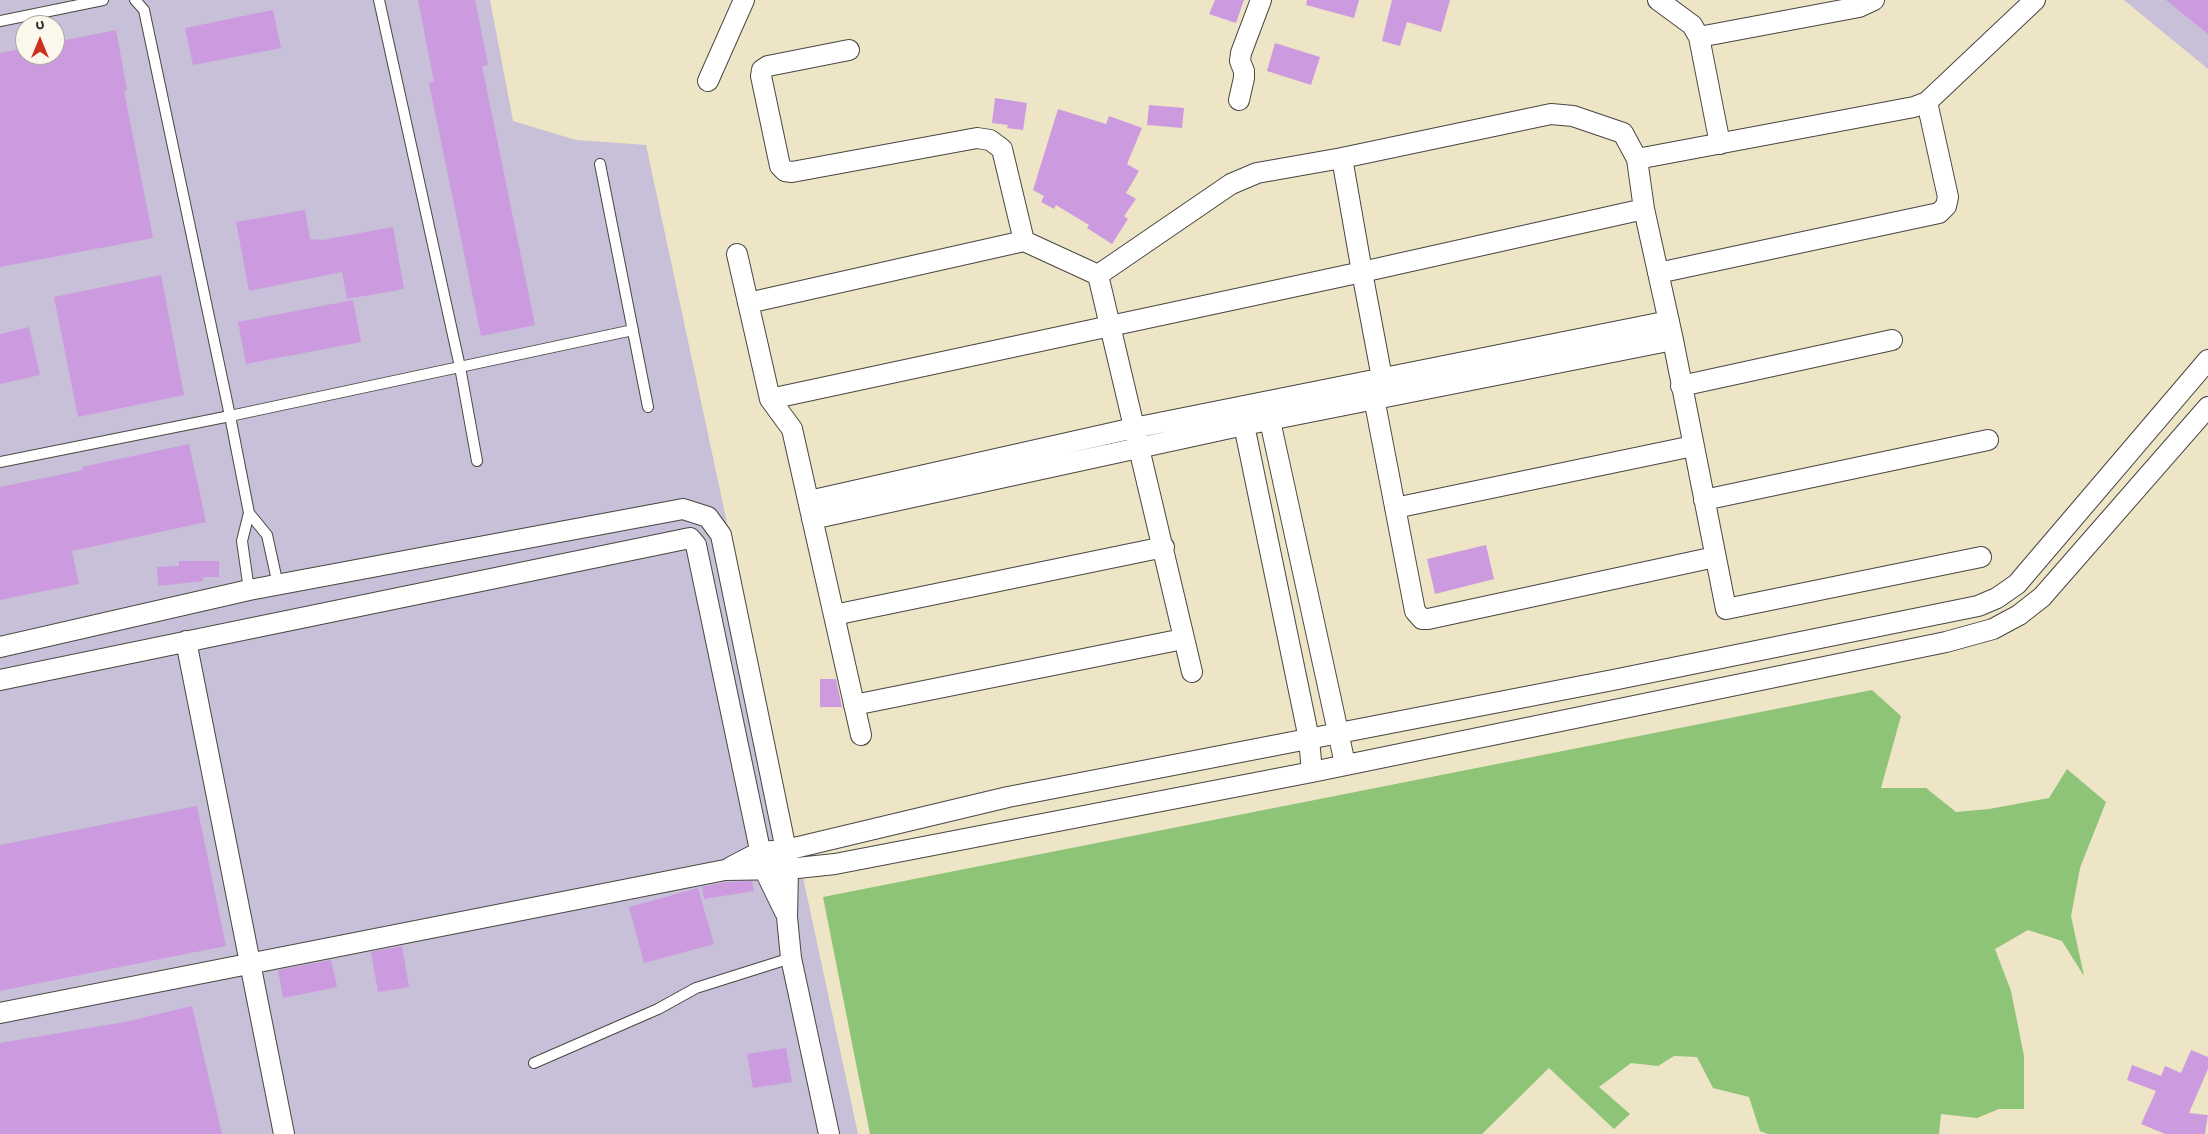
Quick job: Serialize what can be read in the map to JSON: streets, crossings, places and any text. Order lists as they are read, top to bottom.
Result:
{
  "north": "top"
}
